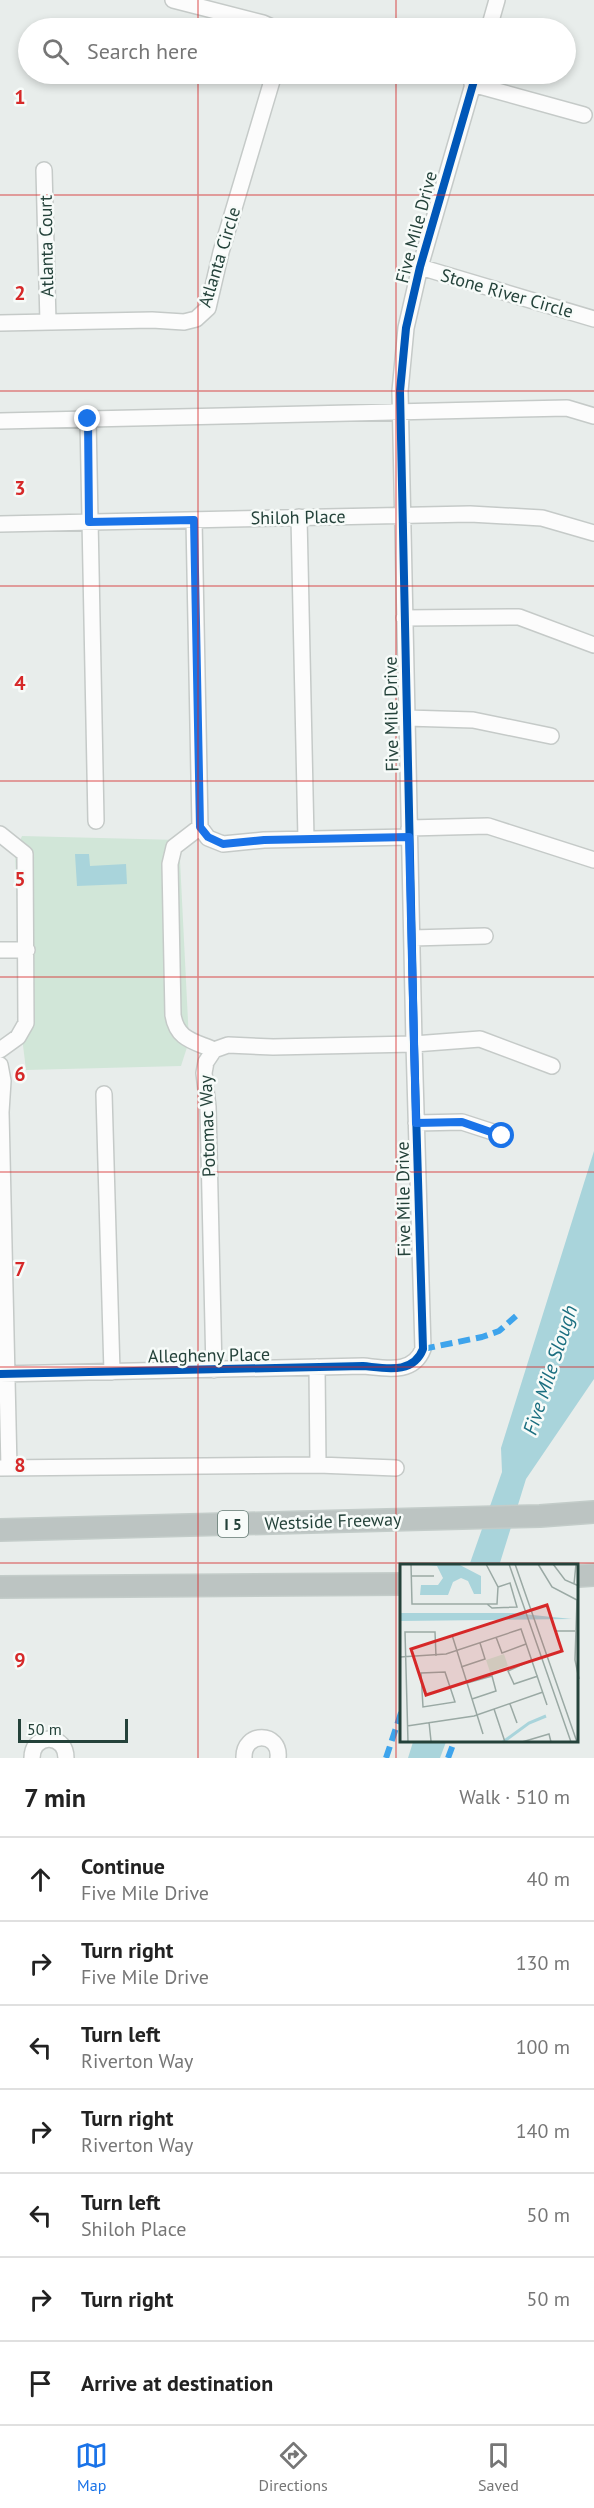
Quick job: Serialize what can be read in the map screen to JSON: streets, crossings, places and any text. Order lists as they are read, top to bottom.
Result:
{
  "streets": {
    "highway": ["Westside Freeway", "I 5"],
    "street": [
      "Five Mile Drive",
      "Atlanta Court",
      "Atlanta Circle",
      "Stone River Circle",
      "Shiloh Place",
      "Potomac Way",
      "Allegheny Place"
    ]
  },
  "crossings": [
    ["Five Mile Drive", "Stone River Circle"],
    ["Five Mile Drive", "Shiloh Place"],
    ["Five Mile Drive", "Potomac Way"],
    ["Five Mile Drive", "Allegheny Place"],
    ["Atlanta Court", "Atlanta Circle"],
    ["Potomac Way", "Allegheny Place"]
  ],
  "water": ["Five Mile Slough"],
  "scale_bar": "50 m",
  "page": {
    "search": "Search here",
    "scale": "50 m",
    "heading": ["7 min", "Walk · 510 m"],
    "list": [
      ["Continue", "Five Mile Drive", "40 m"],
      ["Turn right", "Five Mile Drive", "130 m"],
      ["Turn left", "Riverton Way", "100 m"],
      ["Turn right", "Riverton Way", "140 m"],
      ["Turn left", "Shiloh Place", "50 m"],
      ["Turn right", "50 m"],
      "Arrive at destination"
    ],
    "nav": ["Map", "Directions", "Saved"]
  },
  "grid": {
    "rows": [
      "1",
      "2",
      "3",
      "4",
      "5",
      "6",
      "7",
      "8",
      "9"
    ]
  }
}
